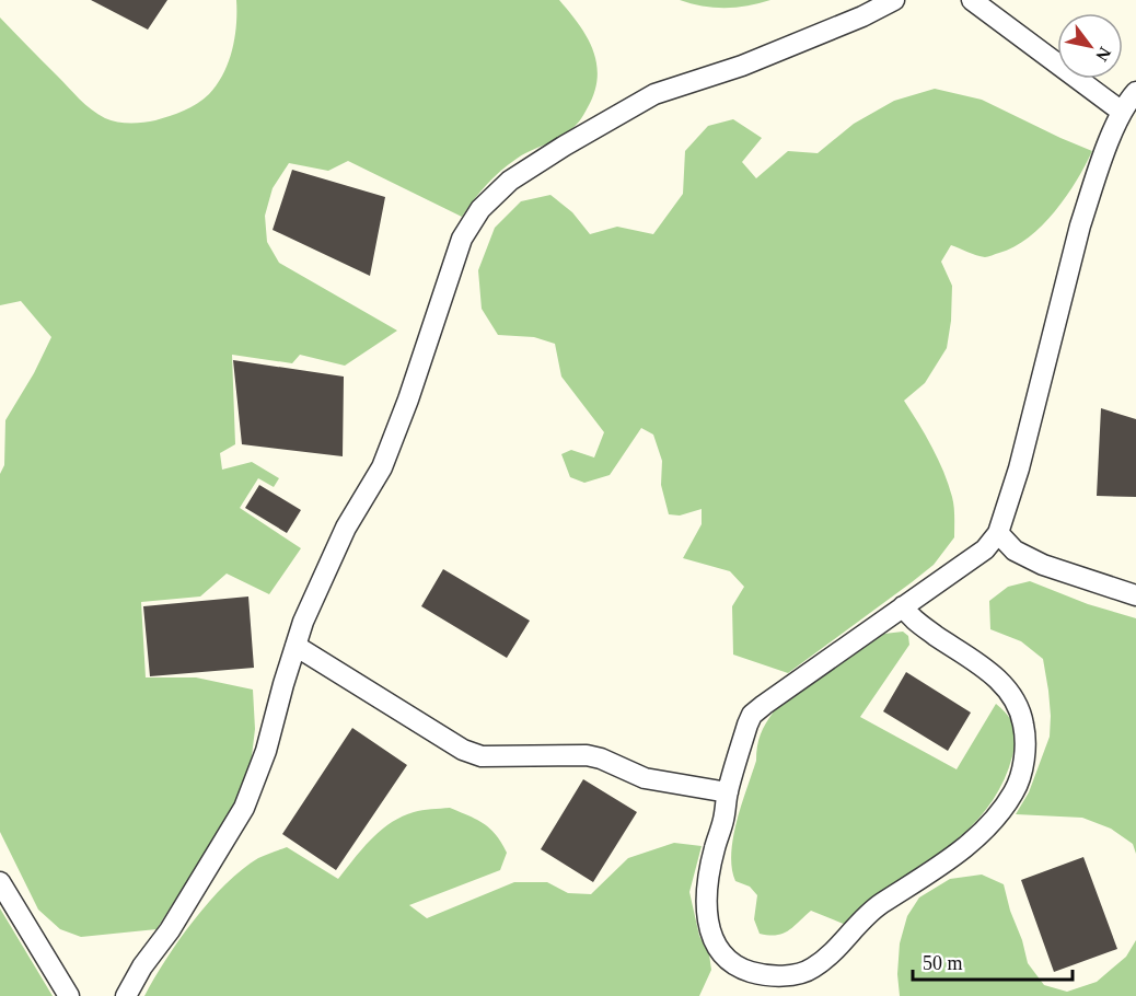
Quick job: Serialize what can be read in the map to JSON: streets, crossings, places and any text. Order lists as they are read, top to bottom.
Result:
{
  "scale_bar": "50 m",
  "north": "bottom right"
}
